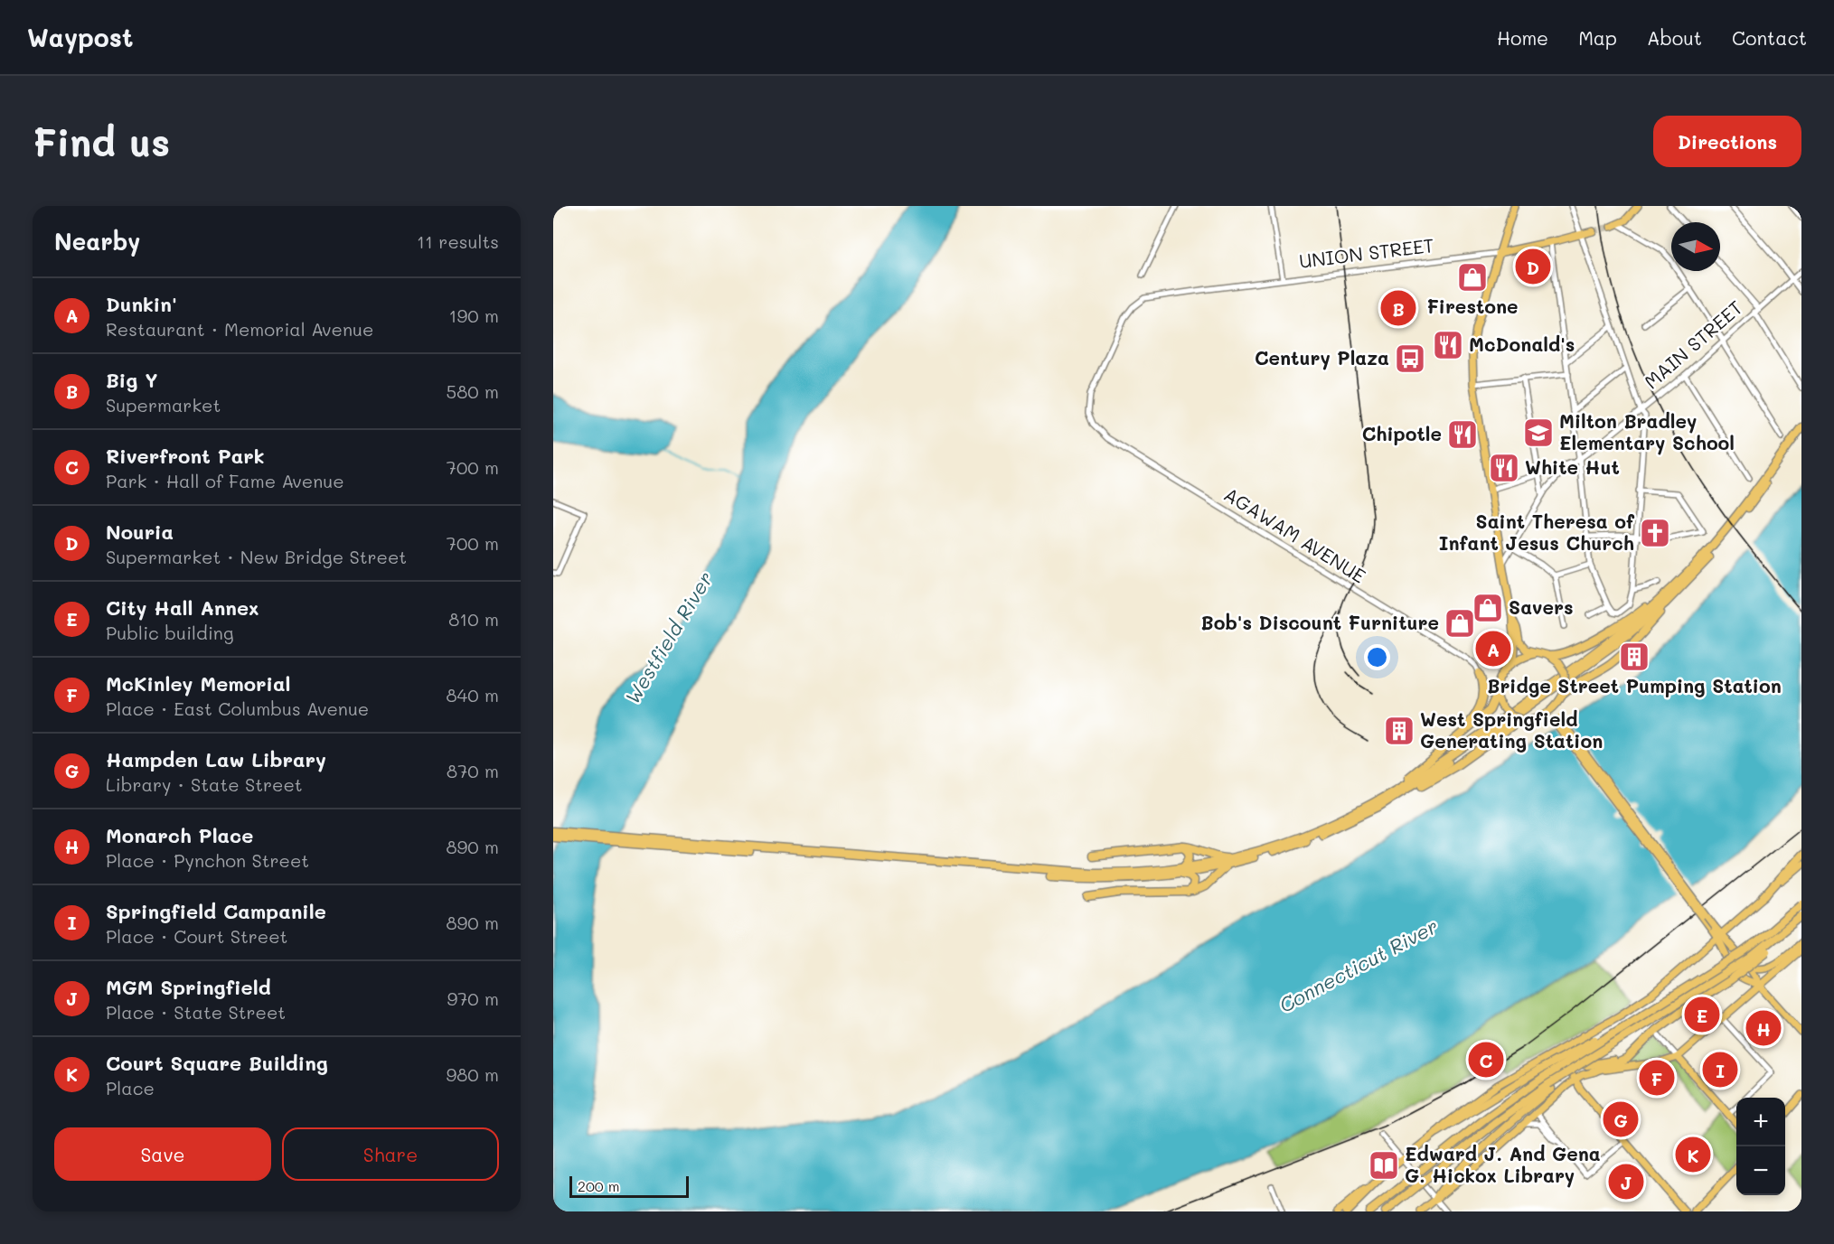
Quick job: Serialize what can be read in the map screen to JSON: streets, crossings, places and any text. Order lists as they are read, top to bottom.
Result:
{
  "streets": {
    "main road": ["UNION STREET"],
    "street": ["MAIN STREET", "AGAWAM AVENUE"]
  },
  "crossings": [
    ["UNION STREET", "AGAWAM AVENUE"]
  ],
  "water": ["Westfield River", "Connecticut River"],
  "places": {
    "shop": ["Firestone", "Savers", "Bob's Discount Furniture"],
    "restaurant": ["McDonald's", "Chipotle", "White Hut"],
    "bus stop": ["Century Plaza"],
    "school or university": ["Milton Bradley Elementary School"],
    "church": ["Saint Theresa of Infant Jesus Church"],
    "building": ["Bridge Street Pumping Station", "West Springfield Generating Station"],
    "library": ["Edward J. And Gena G. Hickox Library"]
  },
  "scale_bar": "200 m",
  "north": "right",
  "page": {
    "header": "Waypost",
    "nav": [
      "Home",
      "Map",
      "About",
      "Contact"
    ],
    "buttons": [
      "Directions",
      ["Save", "Share"]
    ],
    "title": "Find us",
    "heading": ["Nearby", "11 results"],
    "pins": [
      "D",
      "B",
      "A",
      "E",
      "H",
      "C",
      "I",
      "F",
      "G",
      "K",
      "J"
    ],
    "list": [
      {
        "mark": "A",
        "name": "Dunkin'",
        "note": "Restaurant · Memorial Avenue",
        "value": "190 m"
      },
      {
        "mark": "B",
        "name": "Big Y",
        "note": "Supermarket",
        "value": "580 m"
      },
      {
        "mark": "C",
        "name": "Riverfront Park",
        "note": "Park · Hall of Fame Avenue",
        "value": "700 m"
      },
      {
        "mark": "D",
        "name": "Nouria",
        "note": "Supermarket · New Bridge Street",
        "value": "700 m"
      },
      {
        "mark": "E",
        "name": "City Hall Annex",
        "note": "Public building",
        "value": "810 m"
      },
      {
        "mark": "F",
        "name": "McKinley Memorial",
        "note": "Place · East Columbus Avenue",
        "value": "840 m"
      },
      {
        "mark": "G",
        "name": "Hampden Law Library",
        "note": "Library · State Street",
        "value": "870 m"
      },
      {
        "mark": "H",
        "name": "Monarch Place",
        "note": "Place · Pynchon Street",
        "value": "890 m"
      },
      {
        "mark": "I",
        "name": "Springfield Campanile",
        "note": "Place · Court Street",
        "value": "890 m"
      },
      {
        "mark": "J",
        "name": "MGM Springfield",
        "note": "Place · State Street",
        "value": "970 m"
      },
      {
        "mark": "K",
        "name": "Court Square Building",
        "note": "Place",
        "value": "980 m"
      }
    ],
    "map_buttons": ["+", "−"],
    "scale": "200 m"
  }
}
